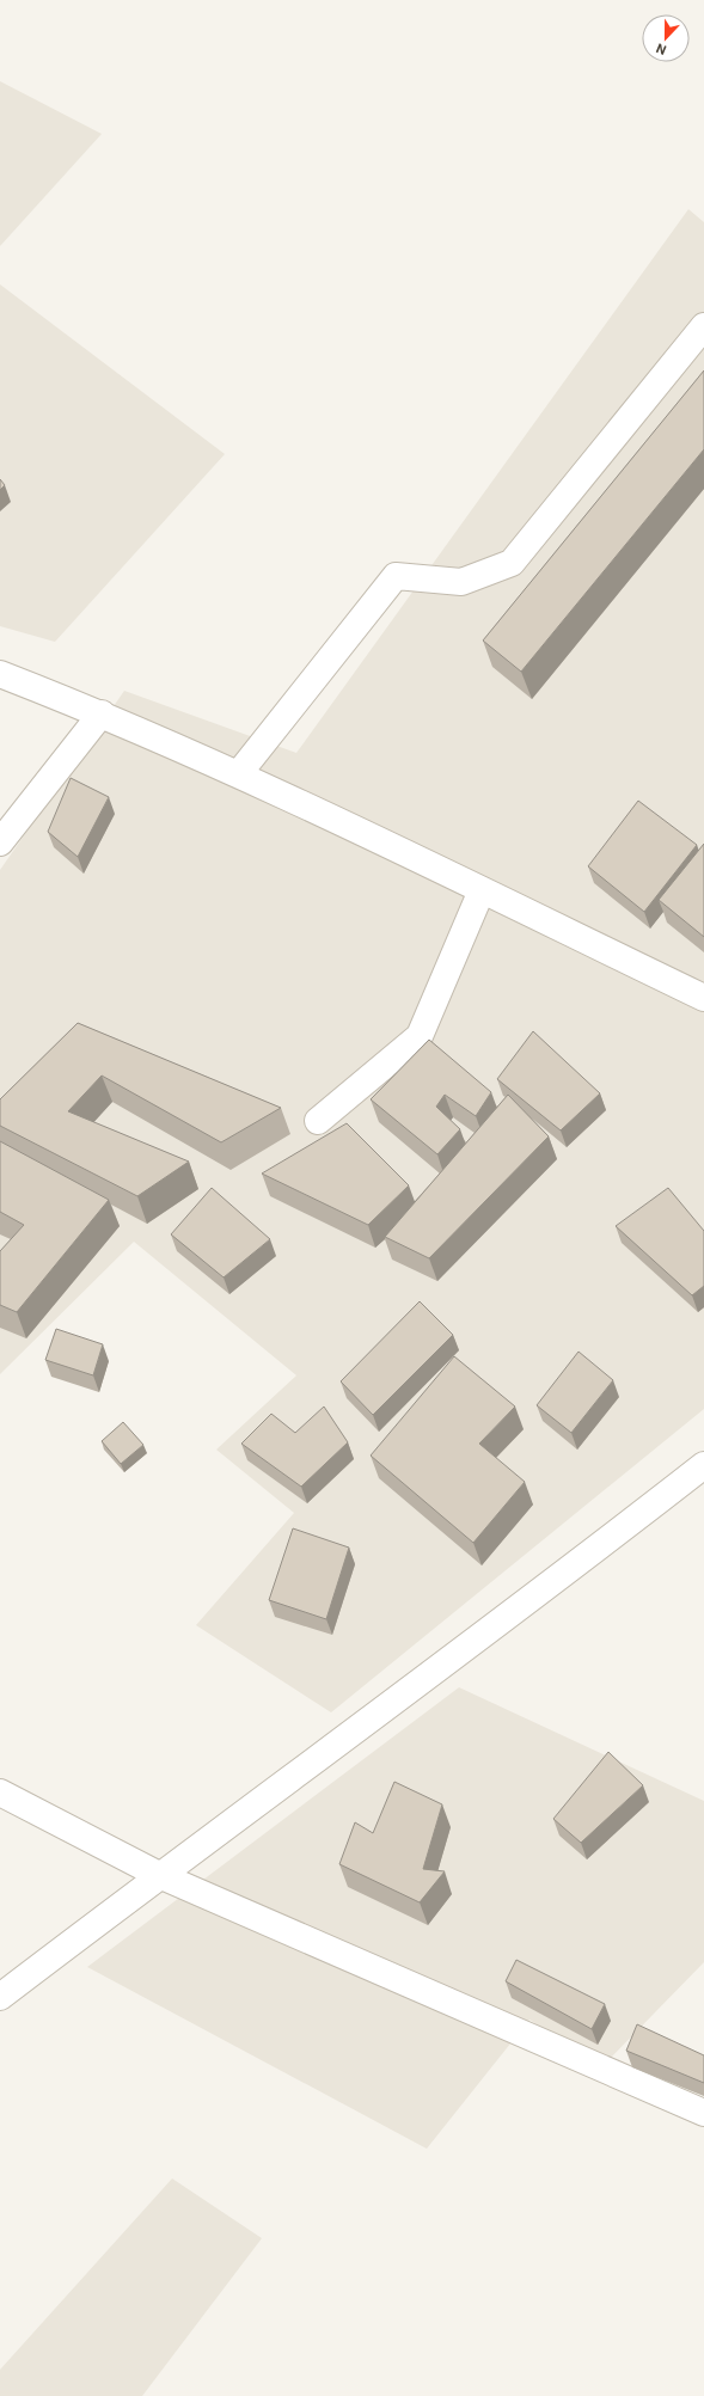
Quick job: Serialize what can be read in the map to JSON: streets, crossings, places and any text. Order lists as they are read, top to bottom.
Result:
{
  "north": "bottom"
}
